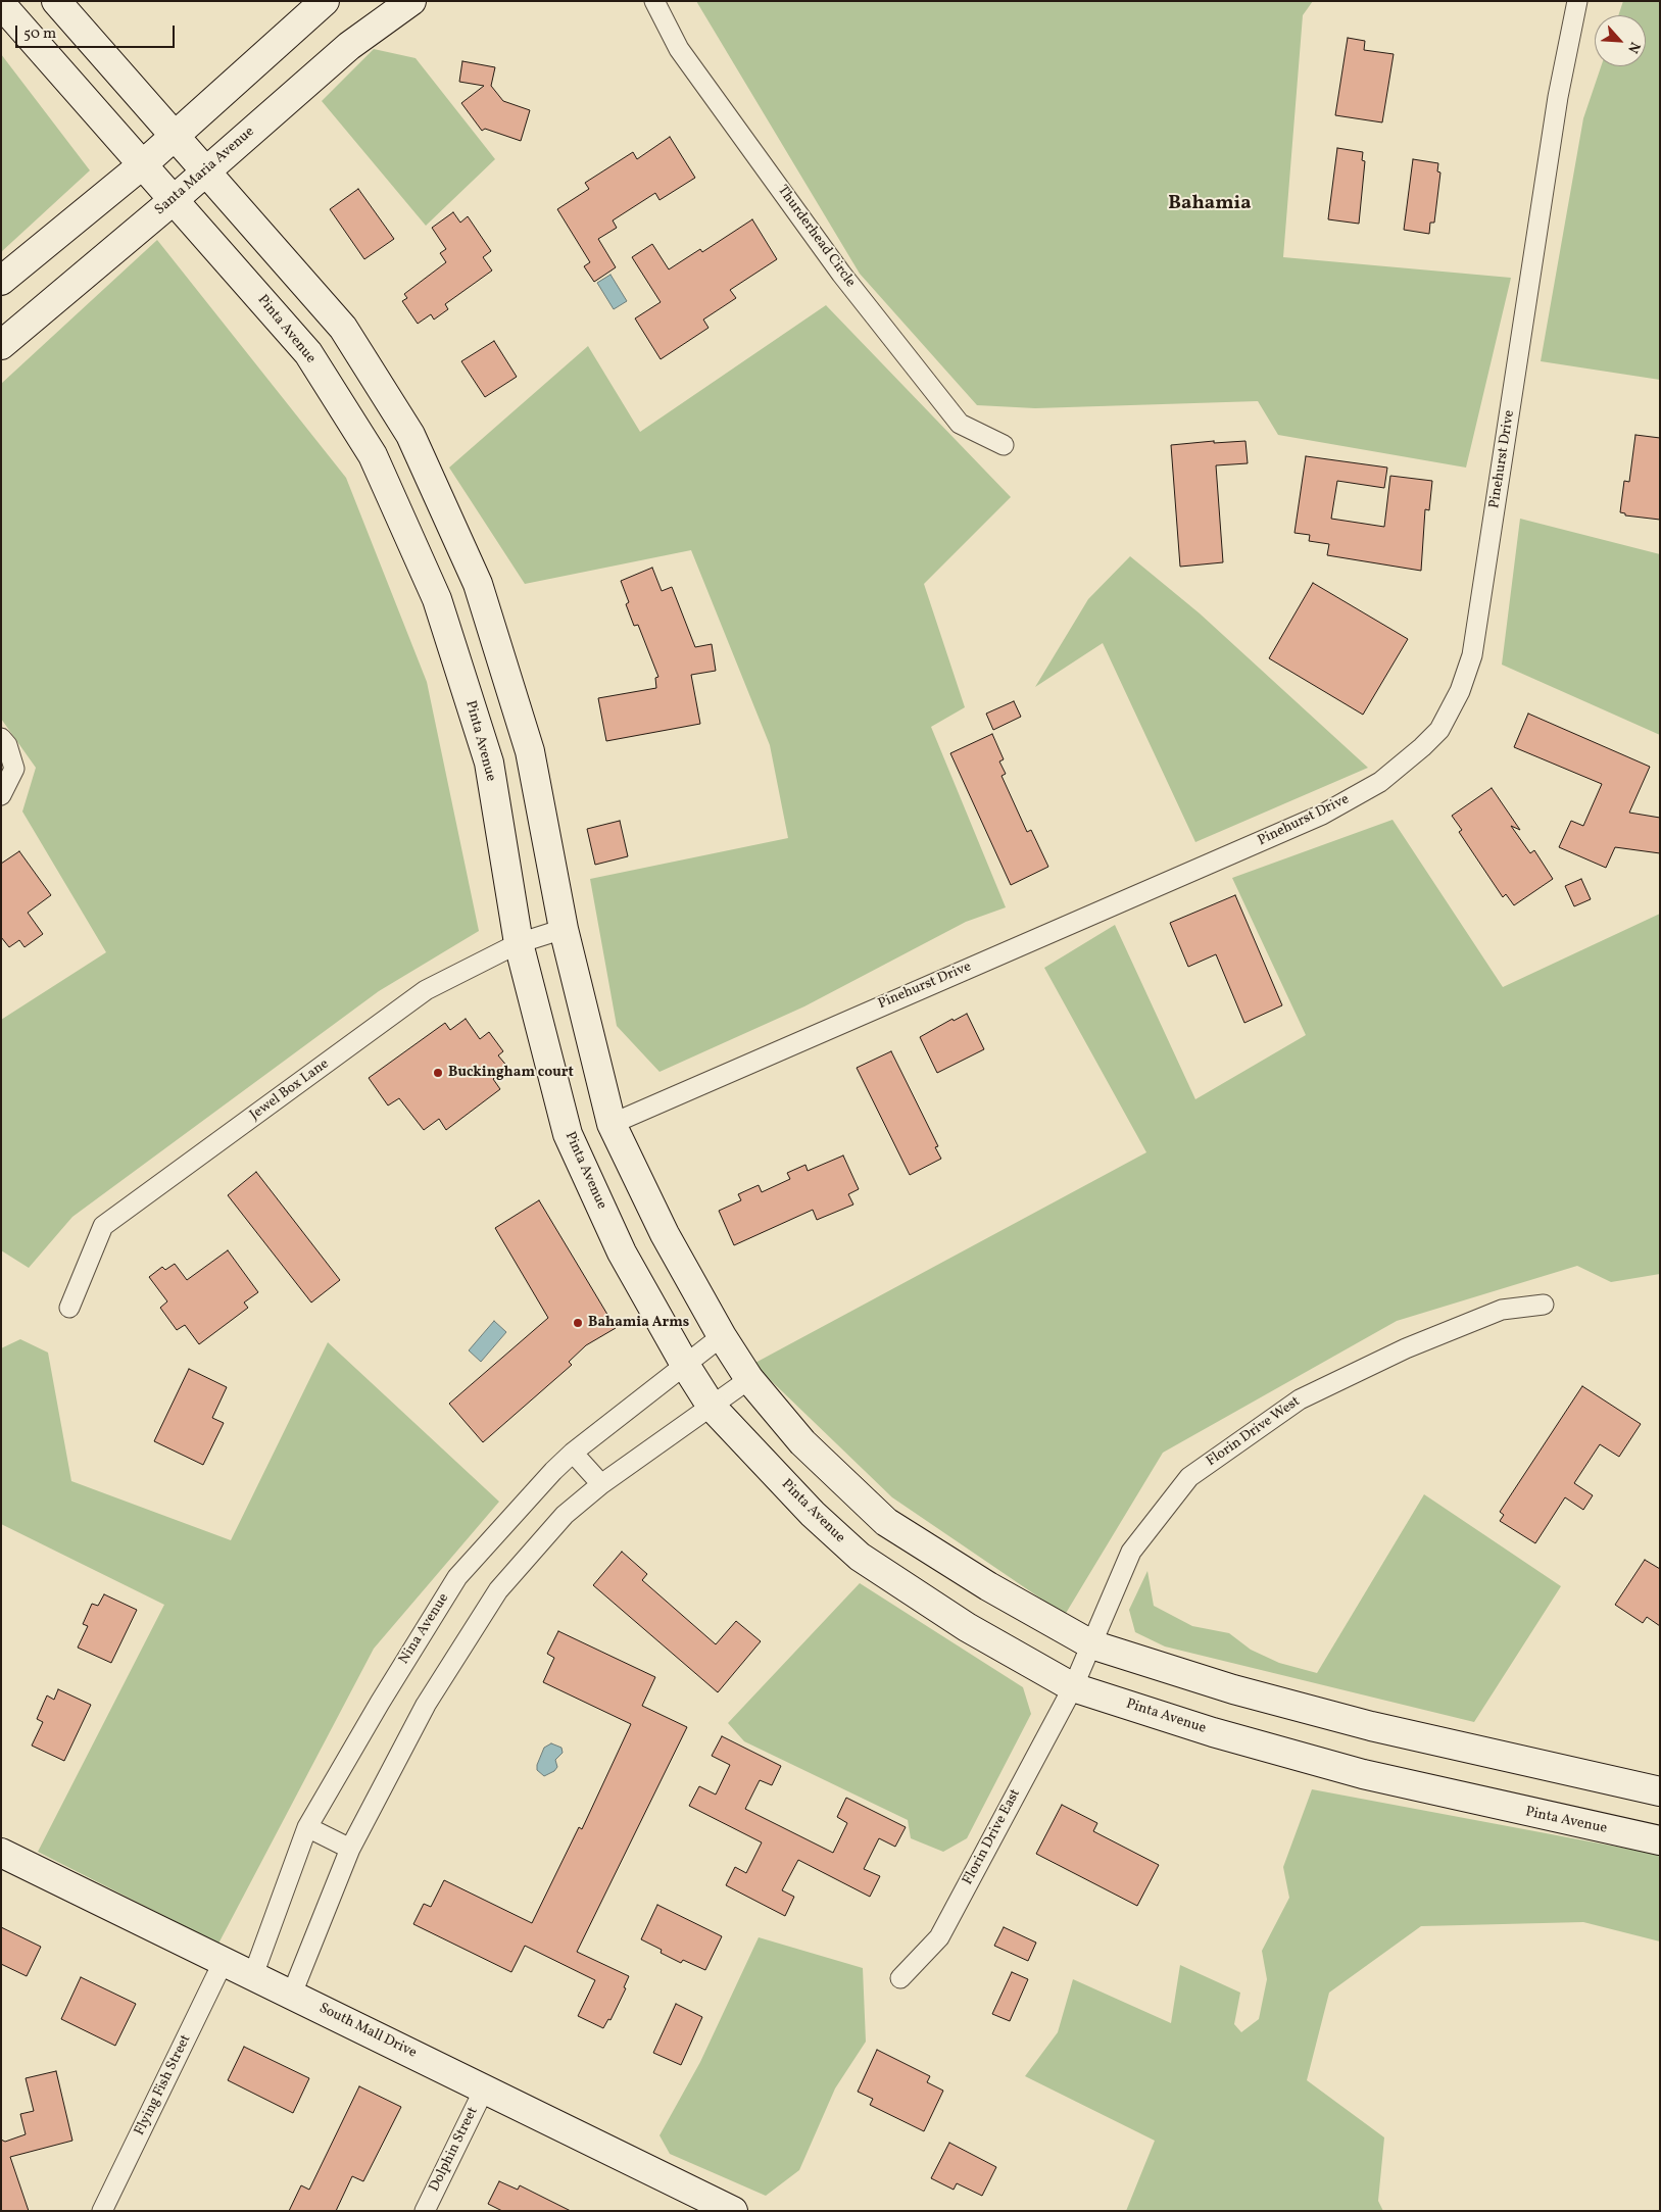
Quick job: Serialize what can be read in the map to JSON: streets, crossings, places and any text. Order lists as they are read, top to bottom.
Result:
{
  "streets": {
    "street": [
      "Santa Maria Avenue",
      "Thurderhead Circle",
      "Pinta Avenue",
      "Pinehurst Drive",
      "Jewel Box Lane",
      "Florin Drive West",
      "Nina Avenue",
      "Florin Drive East",
      "South Mall Drive",
      "Flying Fish Street",
      "Dolphin Street"
    ]
  },
  "crossings": [
    ["Santa Maria Avenue", "Pinta Avenue"],
    ["Pinta Avenue", "Jewel Box Lane"],
    ["Pinta Avenue", "Florin Drive West"],
    ["Pinta Avenue", "Nina Avenue"],
    ["Pinta Avenue", "Florin Drive East"],
    ["Florin Drive West", "Florin Drive East"],
    ["Nina Avenue", "South Mall Drive"],
    ["South Mall Drive", "Flying Fish Street"],
    ["South Mall Drive", "Dolphin Street"]
  ],
  "districts": ["Bahamia"],
  "places": ["Buckingham court", "Bahamia Arms"],
  "scale_bar": "50 m",
  "north": "bottom right"
}
